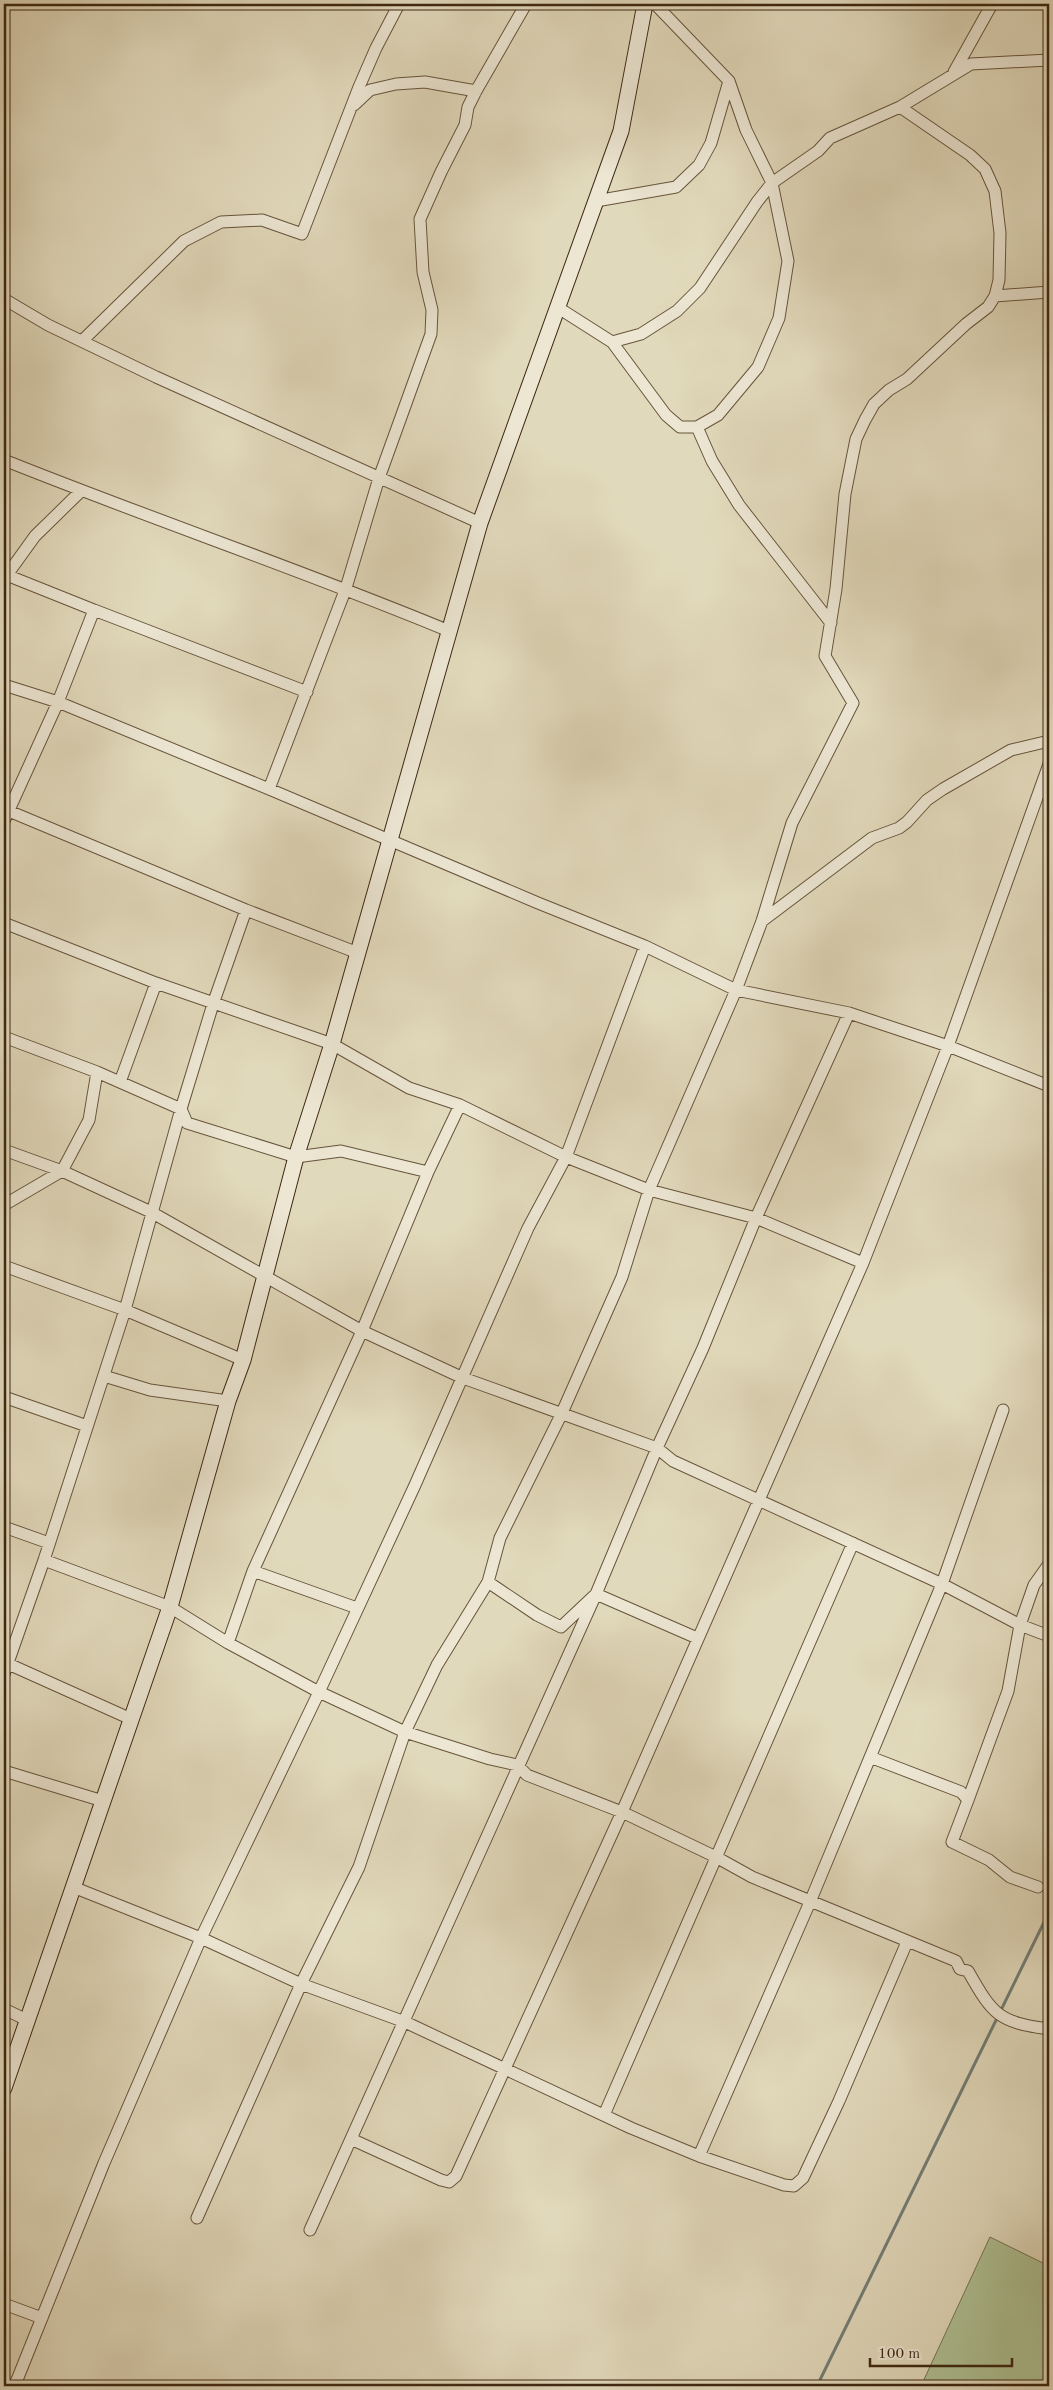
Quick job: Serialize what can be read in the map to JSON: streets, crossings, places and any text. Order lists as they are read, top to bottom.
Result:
{
  "scale_bar": "100 m"
}
